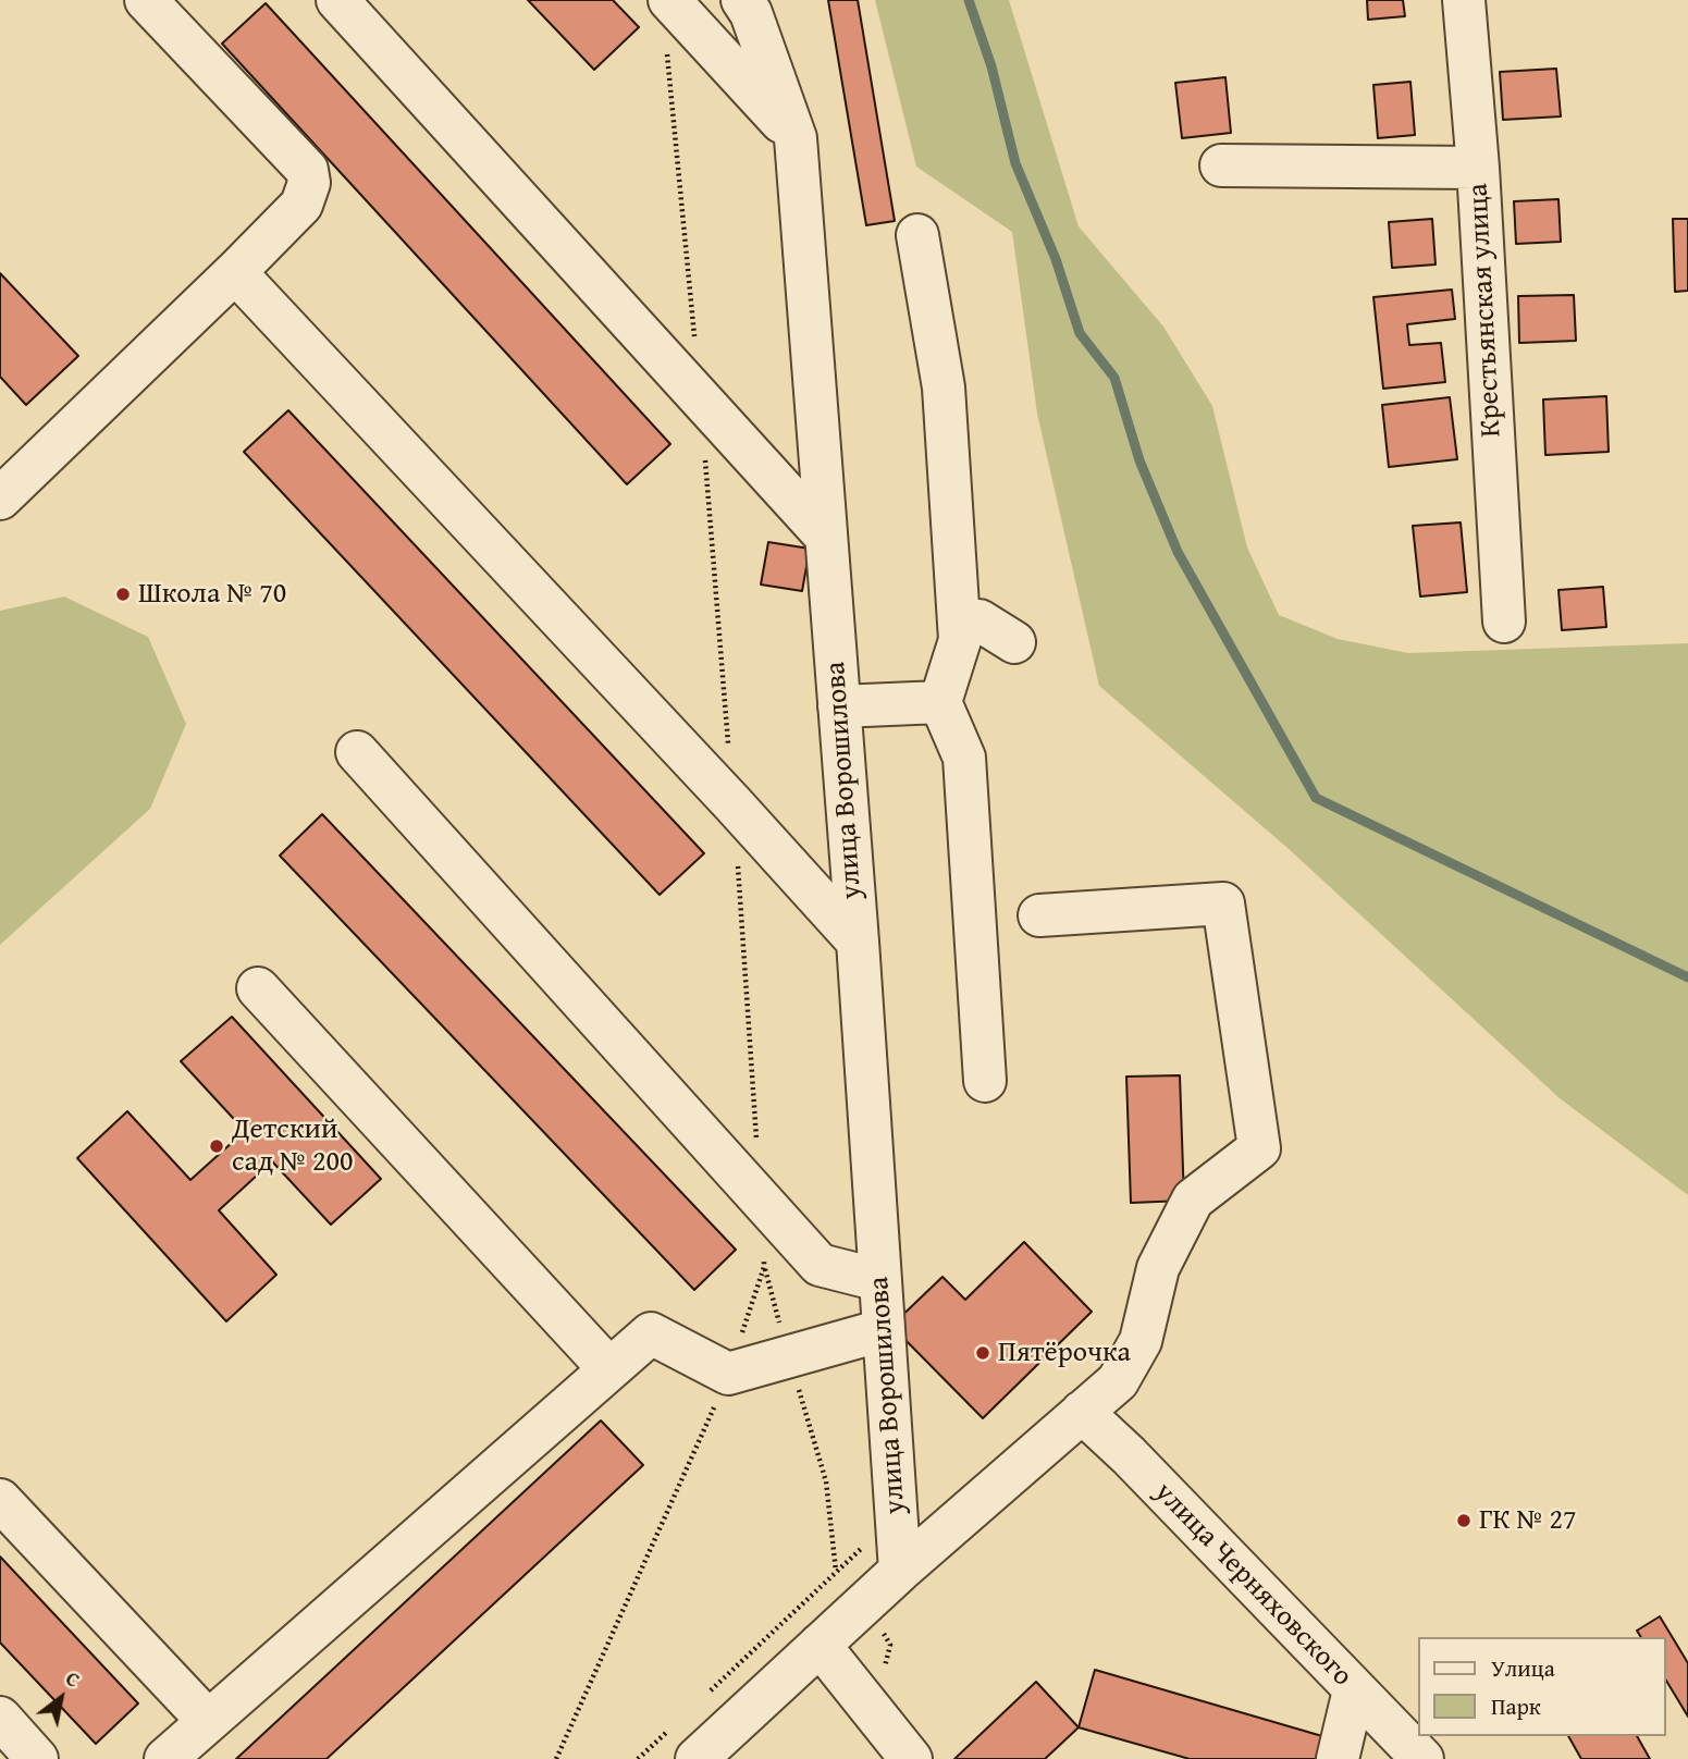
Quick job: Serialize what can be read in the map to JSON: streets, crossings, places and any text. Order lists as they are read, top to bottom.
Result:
{
  "streets": {
    "street": ["Крестьянская улица", "улица Ворошилова", "улица Черняховского"]
  },
  "crossings": [
    ["улица Ворошилова", "улица Черняховского"]
  ],
  "places": [
    "Школа № 70",
    "Детский сад № 200",
    "Пятёрочка",
    "ГК № 27"
  ],
  "legend": ["Улица", "Парк"],
  "north": "top right"
}
